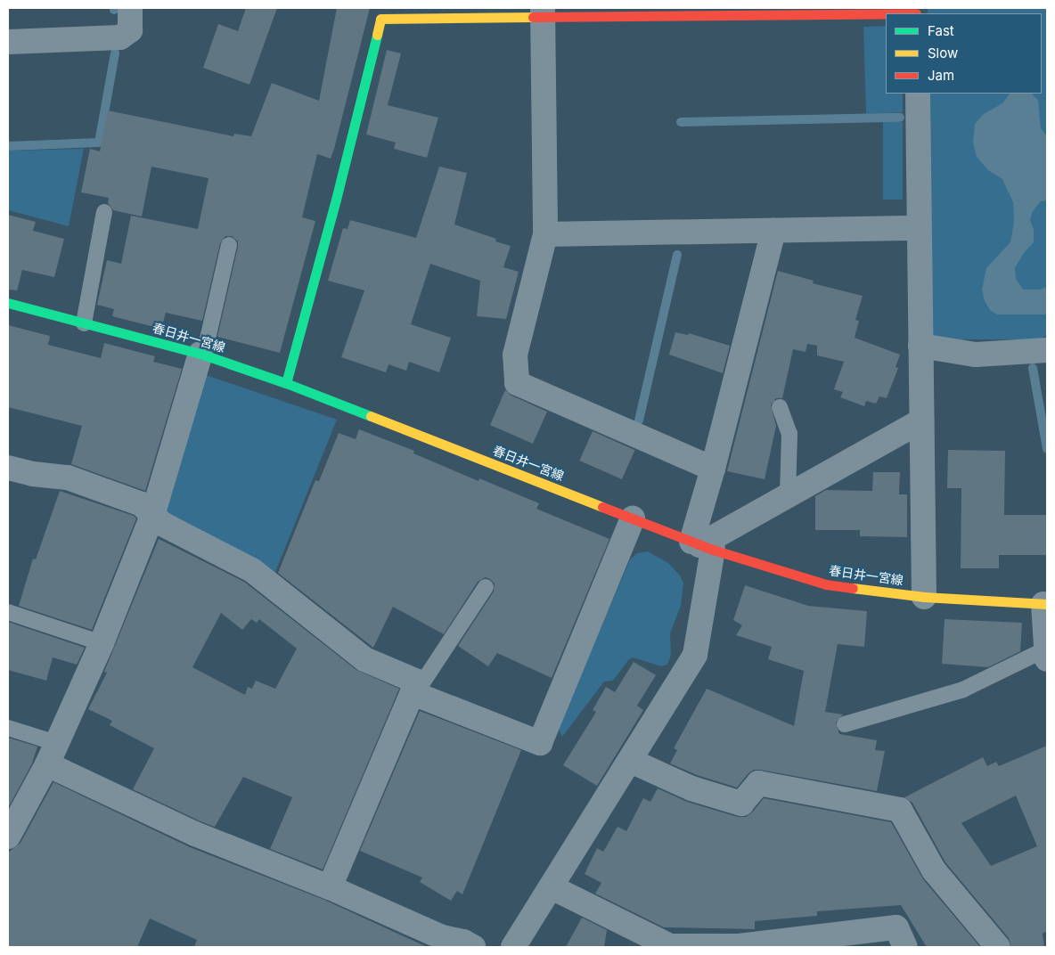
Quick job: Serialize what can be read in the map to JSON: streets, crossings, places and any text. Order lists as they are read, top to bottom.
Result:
{
  "streets": {
    "main road": ["春日井一宮線"]
  },
  "legend": ["Fast", "Slow", "Jam"]
}
